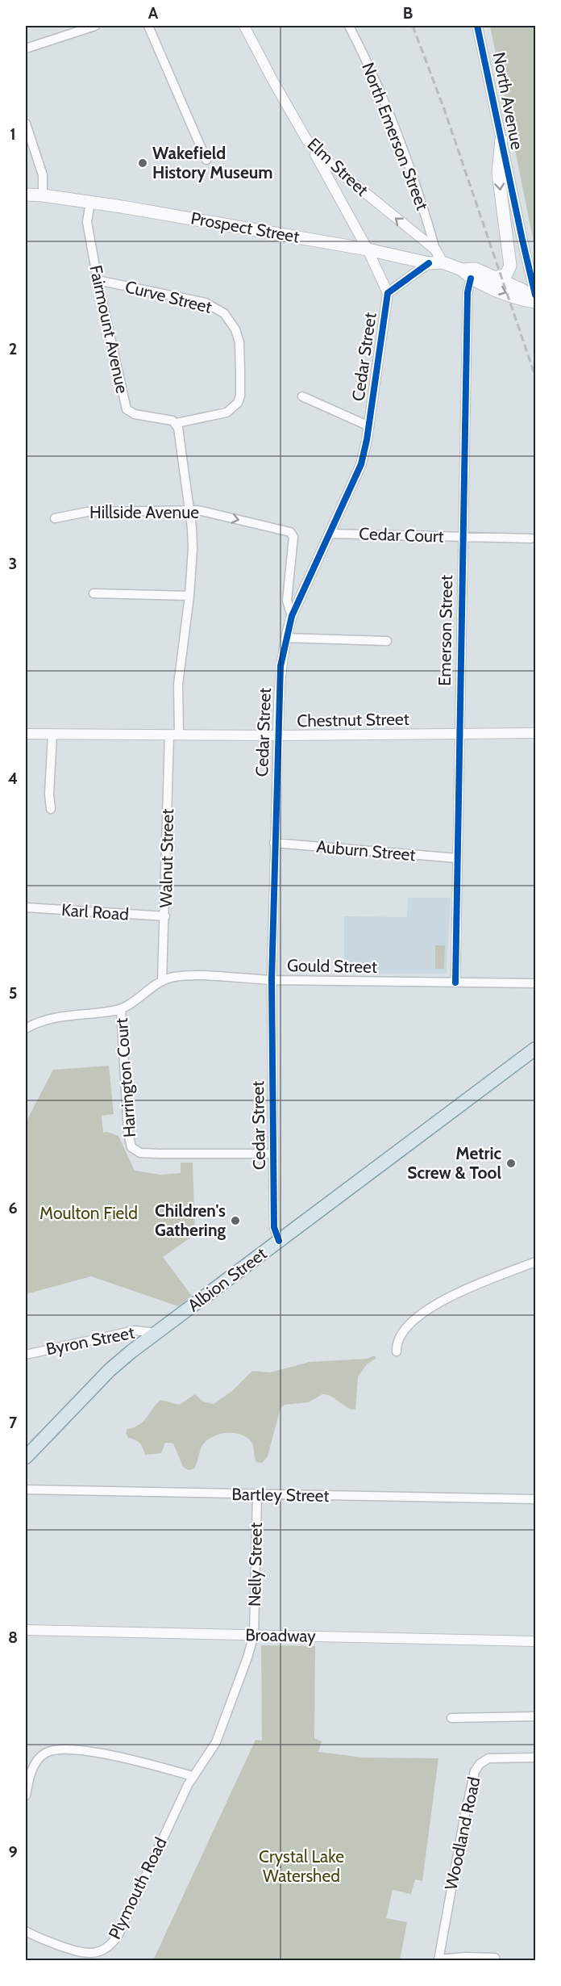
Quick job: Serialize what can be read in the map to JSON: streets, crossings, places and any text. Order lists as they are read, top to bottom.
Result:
{
  "streets": {
    "main road": ["Prospect Street", "Albion Street"],
    "street": [
      "North Avenue",
      "North Emerson Street",
      "Elm Street",
      "Curve Street",
      "Fairmount Avenue",
      "Cedar Street",
      "Hillside Avenue",
      "Cedar Court",
      "Emerson Street",
      "Chestnut Street",
      "Auburn Street",
      "Walnut Street",
      "Karl Road",
      "Gould Street",
      "Harrington Court",
      "Byron Street",
      "Bartley Street",
      "Nelly Street",
      "Broadway",
      "Woodland Road",
      "Plymouth Road"
    ]
  },
  "crossings": [
    ["North Emerson Street", "Elm Street"],
    ["Elm Street", "Prospect Street"],
    ["Prospect Street", "Fairmount Avenue"],
    ["Prospect Street", "Cedar Street"],
    ["Prospect Street", "Emerson Street"],
    ["Curve Street", "Fairmount Avenue"],
    ["Cedar Street", "Hillside Avenue"],
    ["Cedar Street", "Cedar Court"],
    ["Cedar Street", "Chestnut Street"],
    ["Cedar Street", "Auburn Street"],
    ["Cedar Street", "Gould Street"],
    ["Cedar Street", "Harrington Court"],
    ["Cedar Street", "Albion Street"],
    ["Cedar Court", "Emerson Street"],
    ["Emerson Street", "Chestnut Street"],
    ["Emerson Street", "Auburn Street"],
    ["Emerson Street", "Gould Street"],
    ["Chestnut Street", "Walnut Street"],
    ["Walnut Street", "Karl Road"],
    ["Walnut Street", "Gould Street"],
    ["Gould Street", "Harrington Court"],
    ["Albion Street", "Byron Street"],
    ["Bartley Street", "Nelly Street"],
    ["Nelly Street", "Broadway"],
    ["Nelly Street", "Plymouth Road"],
    ["Broadway", "Plymouth Road"]
  ],
  "parks": ["Moulton Field", "Crystal Lake Watershed"],
  "places": ["Wakefield History Museum", "Metric Screw & Tool", "Children's Gathering"],
  "grid": {
    "columns": ["A", "B"],
    "rows": [
      "1",
      "2",
      "3",
      "4",
      "5",
      "6",
      "7",
      "8",
      "9"
    ]
  }
}
